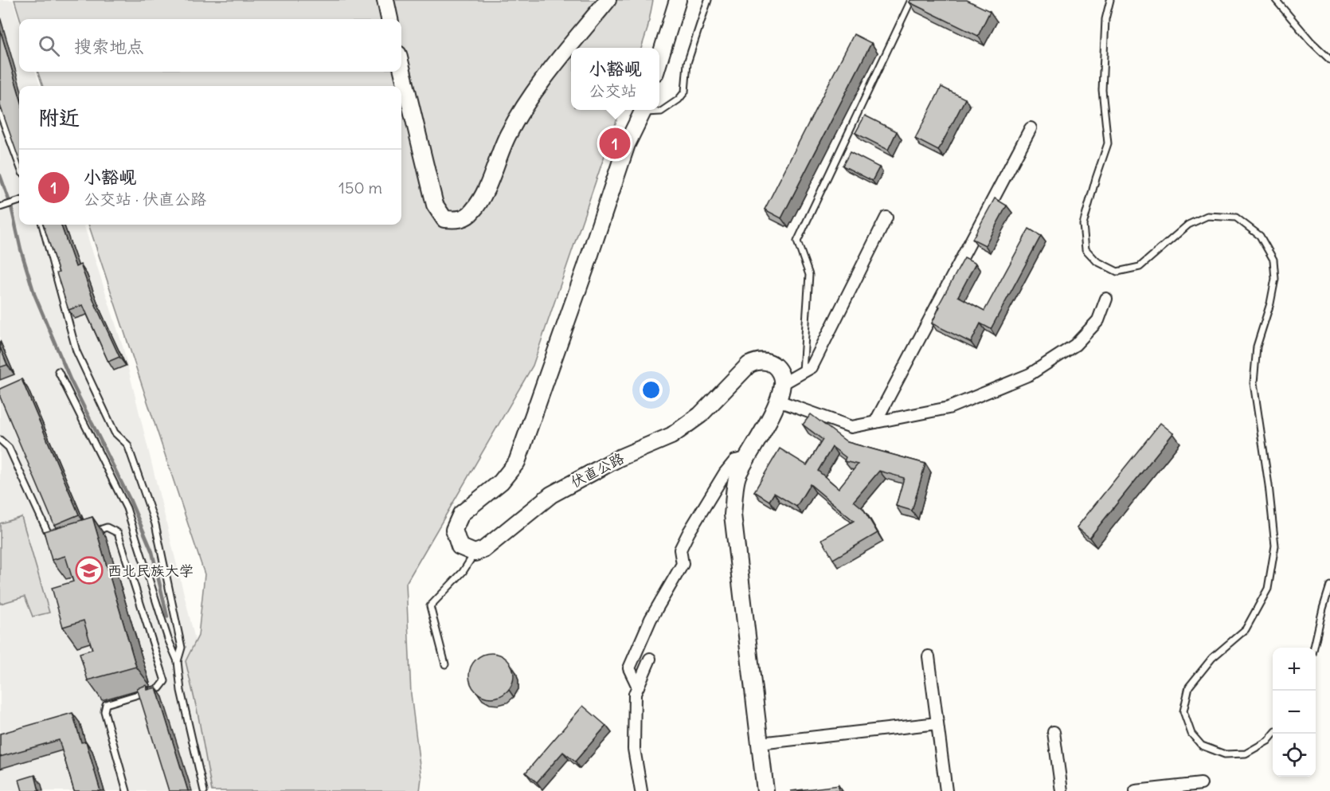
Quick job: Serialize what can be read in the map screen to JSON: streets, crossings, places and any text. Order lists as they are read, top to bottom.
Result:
{
  "streets": {
    "main road": ["伏直公路"]
  },
  "places": {
    "school or university": ["西北民族大学"]
  },
  "page": {
    "search": "搜索地点",
    "popup": ["小豁岘", "公交站"],
    "heading": "附近",
    "pins": "1",
    "list": [
      {
        "mark": "1",
        "name": "小豁岘",
        "note": "公交站 · 伏直公路",
        "value": "150 m"
      }
    ],
    "map_buttons": ["+", "−"]
  }
}
